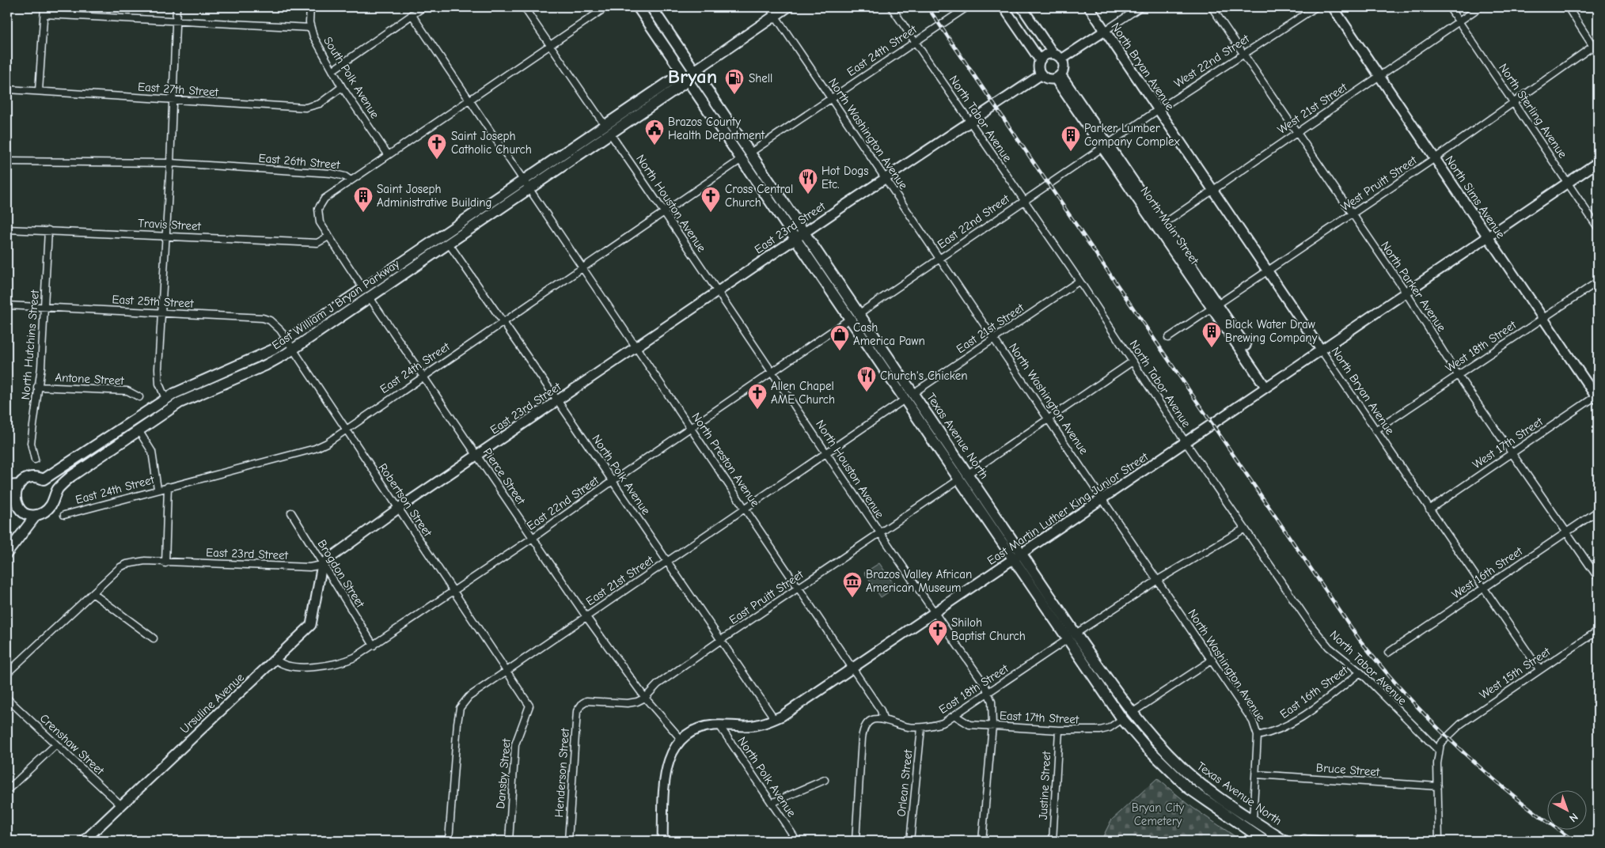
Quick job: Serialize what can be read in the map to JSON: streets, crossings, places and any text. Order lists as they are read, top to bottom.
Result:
{
  "streets": {
    "main road": ["East William J Bryan Parkway", "Texas Avenue North"],
    "street": [
      "East 24th Street",
      "West 22nd Street",
      "North Bryan Avenue",
      "South Polk Avenue",
      "East 27th Street",
      "West 21st Street",
      "North Sterling Avenue",
      "North Tabor Avenue",
      "North Washington Avenue",
      "East 26th Street",
      "West Pruitt Street",
      "North Sims Avenue",
      "North Houston Avenue",
      "East 22nd Street",
      "Travis Street",
      "North Main Street",
      "East 23rd Street",
      "North Parker Avenue",
      "East 25th Street",
      "East 21st Street",
      "North Hutchins Street",
      "West 18th Street",
      "Antone Street",
      "West 17th Street",
      "North Preston Avenue",
      "North Polk Avenue",
      "Pierce Street",
      "Robertson Street",
      "East Martin Luther King Junior Street",
      "West 16th Street",
      "Brogdon Street",
      "East Pruitt Street",
      "West 15th Street",
      "East 18th Street",
      "East 16th Street",
      "Ursuline Avenue",
      "East 17th Street",
      "Crenshaw Street",
      "Bruce Street",
      "Henderson Street",
      "Dansby Street",
      "Orlean Street",
      "Justine Street"
    ]
  },
  "crossings": [
    ["East 24th Street", "North Tabor Avenue"],
    ["East 24th Street", "North Washington Avenue"],
    ["East 24th Street", "North Houston Avenue"],
    ["East 24th Street", "Texas Avenue North"],
    ["East 24th Street", "North Preston Avenue"],
    ["East 24th Street", "North Polk Avenue"],
    ["East 24th Street", "Pierce Street"],
    ["East 24th Street", "Robertson Street"],
    ["West 22nd Street", "North Bryan Avenue"],
    ["West 22nd Street", "East 22nd Street"],
    ["West 22nd Street", "North Main Street"],
    ["West 22nd Street", "North Parker Avenue"],
    ["North Bryan Avenue", "West 21st Street"],
    ["North Bryan Avenue", "West Pruitt Street"],
    ["North Bryan Avenue", "West 18th Street"],
    ["North Bryan Avenue", "West 17th Street"],
    ["North Bryan Avenue", "East Martin Luther King Junior Street"],
    ["North Bryan Avenue", "West 16th Street"],
    ["North Bryan Avenue", "West 15th Street"],
    ["South Polk Avenue", "East 27th Street"],
    ["South Polk Avenue", "East 26th Street"],
    ["West 21st Street", "North Sterling Avenue"],
    ["West 21st Street", "North Sims Avenue"],
    ["West 21st Street", "North Main Street"],
    ["West 21st Street", "North Parker Avenue"],
    ["North Sterling Avenue", "West Pruitt Street"],
    ["North Sterling Avenue", "East Martin Luther King Junior Street"],
    ["North Tabor Avenue", "East 22nd Street"],
    ["North Tabor Avenue", "East 23rd Street"],
    ["North Tabor Avenue", "East 21st Street"],
    ["North Tabor Avenue", "East Martin Luther King Junior Street"],
    ["North Tabor Avenue", "East Pruitt Street"],
    ["North Tabor Avenue", "West 15th Street"],
    ["North Tabor Avenue", "East 18th Street"],
    ["North Tabor Avenue", "East 16th Street"],
    ["North Washington Avenue", "East 22nd Street"],
    ["North Washington Avenue", "East 23rd Street"],
    ["North Washington Avenue", "East William J Bryan Parkway"],
    ["North Washington Avenue", "East 21st Street"],
    ["North Washington Avenue", "Texas Avenue North"],
    ["North Washington Avenue", "East Martin Luther King Junior Street"],
    ["North Washington Avenue", "East Pruitt Street"],
    ["North Washington Avenue", "East 18th Street"],
    ["North Washington Avenue", "East 16th Street"],
    ["North Washington Avenue", "Bruce Street"],
    ["East 26th Street", "North Houston Avenue"],
    ["East 26th Street", "North Preston Avenue"],
    ["West Pruitt Street", "North Sims Avenue"],
    ["West Pruitt Street", "North Main Street"],
    ["West Pruitt Street", "North Parker Avenue"],
    ["North Sims Avenue", "West 18th Street"],
    ["North Sims Avenue", "West 17th Street"],
    ["North Sims Avenue", "East Martin Luther King Junior Street"],
    ["North Houston Avenue", "East 22nd Street"],
    ["North Houston Avenue", "East 23rd Street"],
    ["North Houston Avenue", "East William J Bryan Parkway"],
    ["North Houston Avenue", "East 21st Street"],
    ["North Houston Avenue", "East Martin Luther King Junior Street"],
    ["North Houston Avenue", "East Pruitt Street"],
    ["North Houston Avenue", "East 18th Street"],
    ["North Houston Avenue", "East 17th Street"],
    ["East 22nd Street", "North Main Street"],
    ["East 22nd Street", "Texas Avenue North"],
    ["East 22nd Street", "North Preston Avenue"],
    ["East 22nd Street", "North Polk Avenue"],
    ["East 22nd Street", "Pierce Street"],
    ["East 22nd Street", "Robertson Street"],
    ["East 22nd Street", "Brogdon Street"],
    ["East 22nd Street", "Ursuline Avenue"],
    ["Travis Street", "North Hutchins Street"],
    ["North Main Street", "East 23rd Street"],
    ["North Main Street", "East Martin Luther King Junior Street"],
    ["East 23rd Street", "Texas Avenue North"],
    ["East 23rd Street", "North Preston Avenue"],
    ["East 23rd Street", "North Polk Avenue"],
    ["East 23rd Street", "Pierce Street"],
    ["East 23rd Street", "Robertson Street"],
    ["East 23rd Street", "Brogdon Street"],
    ["East 23rd Street", "Ursuline Avenue"],
    ["North Parker Avenue", "West 18th Street"],
    ["North Parker Avenue", "West 17th Street"],
    ["North Parker Avenue", "East Martin Luther King Junior Street"],
    ["North Parker Avenue", "West 16th Street"],
    ["East 25th Street", "East William J Bryan Parkway"],
    ["East 25th Street", "North Hutchins Street"],
    ["East 25th Street", "Robertson Street"],
    ["East William J Bryan Parkway", "Texas Avenue North"],
    ["East William J Bryan Parkway", "North Preston Avenue"],
    ["East William J Bryan Parkway", "North Polk Avenue"],
    ["East William J Bryan Parkway", "Pierce Street"],
    ["East William J Bryan Parkway", "Robertson Street"],
    ["East 21st Street", "Texas Avenue North"],
    ["East 21st Street", "North Preston Avenue"],
    ["East 21st Street", "North Polk Avenue"],
    ["East 21st Street", "Pierce Street"],
    ["East 21st Street", "Robertson Street"],
    ["East 21st Street", "Dansby Street"],
    ["North Hutchins Street", "Antone Street"],
    ["Texas Avenue North", "East Martin Luther King Junior Street"],
    ["Texas Avenue North", "East Pruitt Street"],
    ["Texas Avenue North", "East 18th Street"],
    ["Texas Avenue North", "East 17th Street"],
    ["North Preston Avenue", "East Martin Luther King Junior Street"],
    ["North Preston Avenue", "East Pruitt Street"],
    ["North Preston Avenue", "East 18th Street"],
    ["North Polk Avenue", "East Martin Luther King Junior Street"],
    ["North Polk Avenue", "East Pruitt Street"],
    ["Pierce Street", "East Martin Luther King Junior Street"],
    ["Pierce Street", "East Pruitt Street"],
    ["Robertson Street", "Dansby Street"],
    ["Brogdon Street", "Ursuline Avenue"],
    ["East Pruitt Street", "Henderson Street"],
    ["East 18th Street", "East 17th Street"],
    ["East 18th Street", "Orlean Street"],
    ["Ursuline Avenue", "Crenshaw Street"],
    ["East 17th Street", "Justine Street"]
  ],
  "districts": ["Bryan"],
  "parks": ["Bryan City Cemetery"],
  "places": {
    "fuel station": ["Shell"],
    "public building": ["Brazos County Health Department"],
    "building": ["Parker Lumber Company Complex", "Saint Joseph Administrative Building", "Black Water Draw Brewing Company"],
    "church": [
      "Saint Joseph Catholic Church",
      "Cross Central Church",
      "Allen Chapel AME Church",
      "Shiloh Baptist Church"
    ],
    "restaurant": ["Hot Dogs Etc.", "Church's Chicken"],
    "shop": ["Cash America Pawn"],
    "museum": ["Brazos Valley African American Museum"]
  },
  "north": "bottom right"
}
